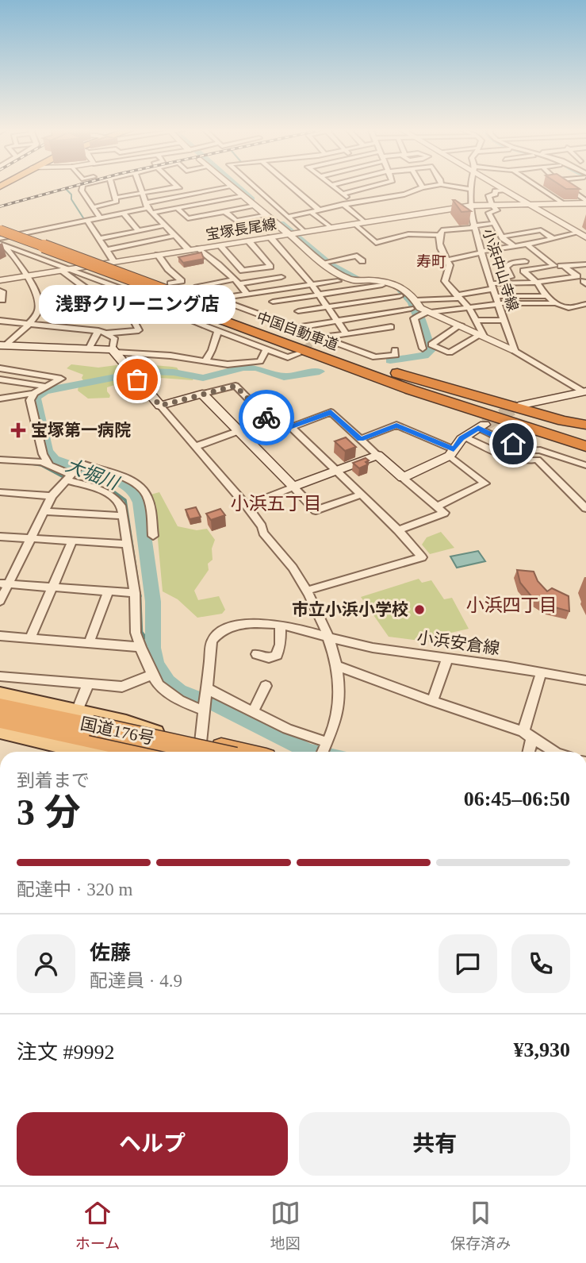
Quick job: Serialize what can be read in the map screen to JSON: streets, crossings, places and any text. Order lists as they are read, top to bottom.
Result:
{
  "streets": {
    "highway": ["中国自動車道", "国道176号"],
    "street": ["宝塚長尾線", "小浜中山寺線", "小浜安倉線"]
  },
  "crossings": [
    ["宝塚長尾線", "小浜中山寺線"]
  ],
  "districts": ["寿町", "小浜五丁目", "小浜四丁目"],
  "water": ["大堀川"],
  "places": {
    "other": ["浅野クリーニング店", "市立小浜小学校"],
    "health": ["宝塚第一病院"]
  },
  "page": {
    "bubble": "浅野クリーニング店",
    "heading": ["3 分", "到着まで", "06:45–06:50"],
    "panel": [
      "佐藤",
      "配達員 · 4.9",
      "注文 #9992",
      "¥3,930"
    ],
    "bar": "配達中 · 320 m",
    "buttons": ["ヘルプ", "共有"],
    "tabs": ["ホーム", "地図", "保存済み"]
  }
}
